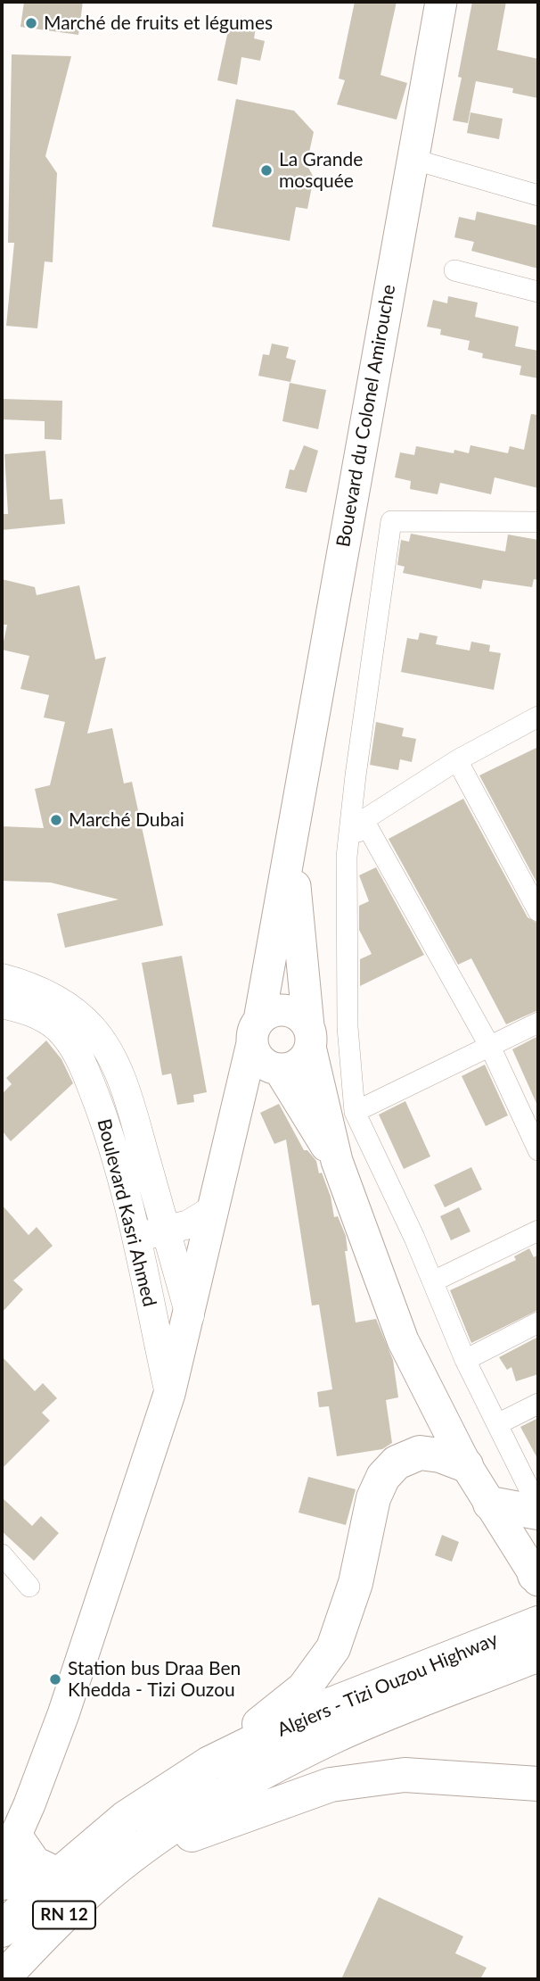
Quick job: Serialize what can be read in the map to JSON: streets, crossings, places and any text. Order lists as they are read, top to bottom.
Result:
{
  "streets": {
    "highway": ["Algiers - Tizi Ouzou Highway", "RN 12"],
    "main road": ["Bouevard du Colonel Amirouche", "Boulevard Kasri Ahmed"]
  },
  "crossings": [
    ["Bouevard du Colonel Amirouche", "Boulevard Kasri Ahmed"]
  ],
  "places": [
    "Marché de fruits et légumes",
    "La Grande mosquée",
    "Marché Dubai",
    "Station bus Draa Ben Khedda - Tizi Ouzou"
  ]
}
